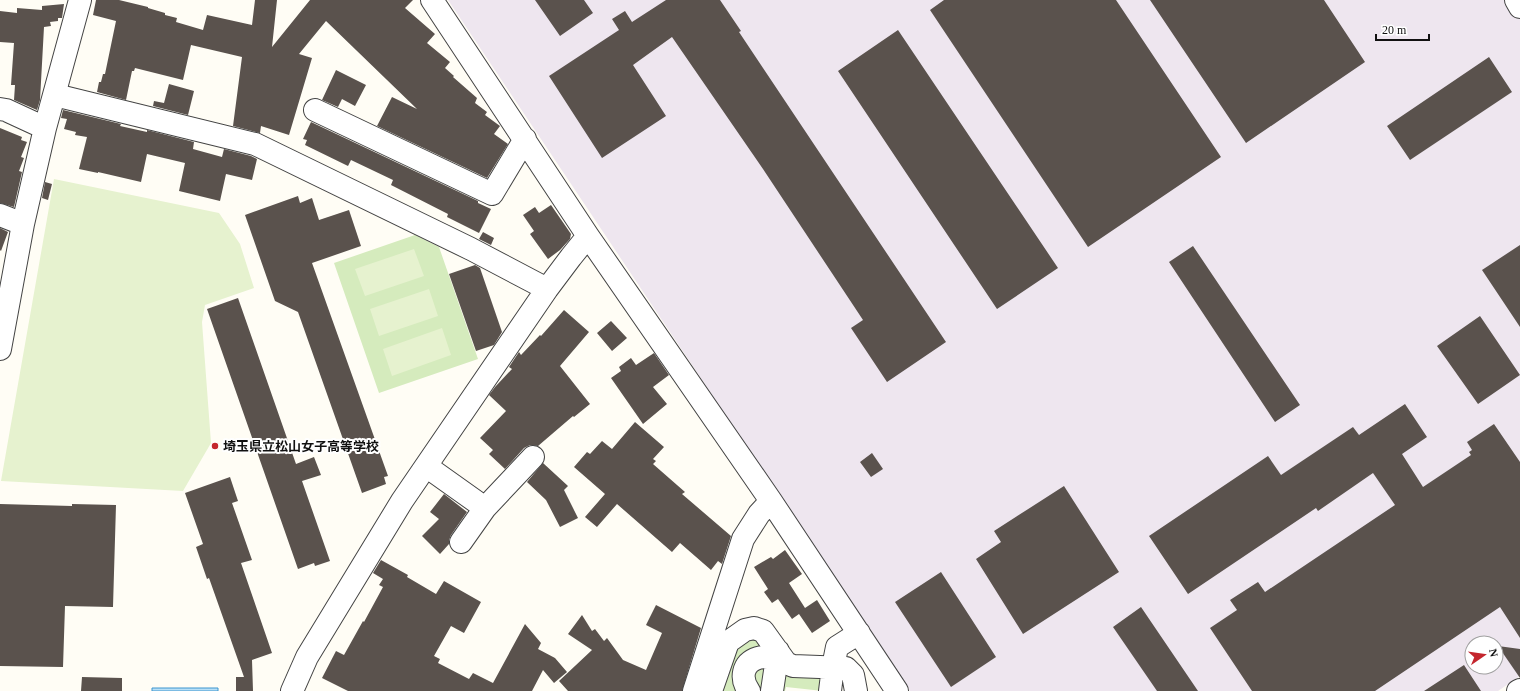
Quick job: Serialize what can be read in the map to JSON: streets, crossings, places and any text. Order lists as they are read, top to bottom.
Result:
{
  "places": ["埼玉県立松山女子高等学校"],
  "scale_bar": "20 m",
  "north": "right"
}
